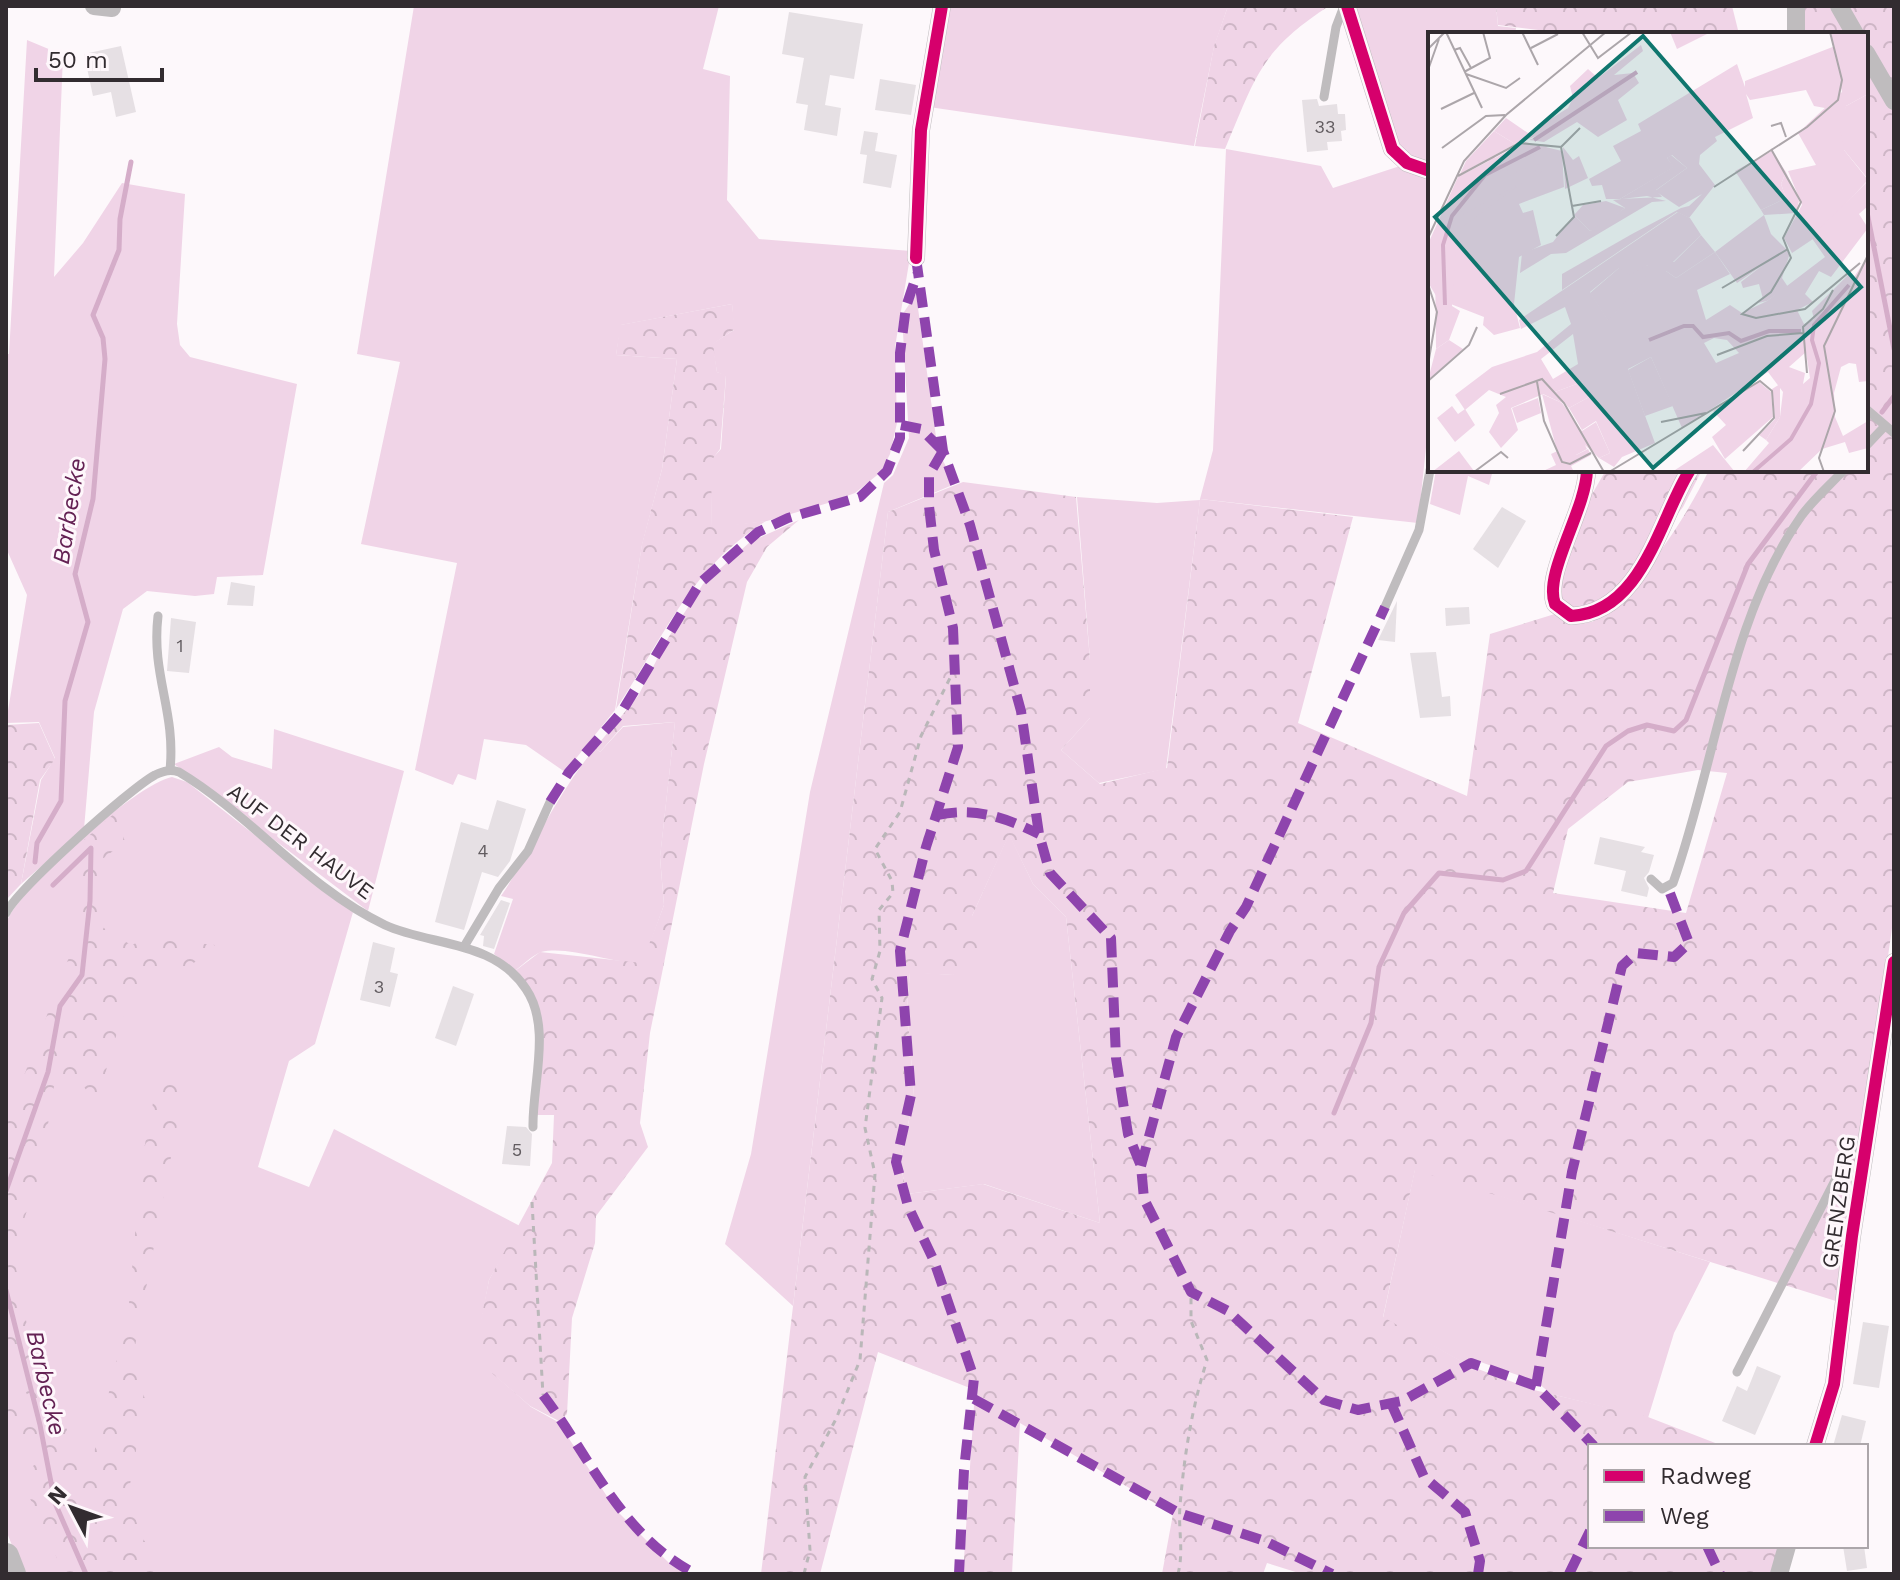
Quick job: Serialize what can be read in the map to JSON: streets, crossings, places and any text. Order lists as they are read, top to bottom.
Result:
{
  "streets": {
    "street": ["GRENZBERG"],
    "lane": ["AUF DER HAUVE"]
  },
  "water": ["Barbecke"],
  "house_numbers": [
    "33",
    "1",
    "4",
    "3",
    "5"
  ],
  "legend": ["Radweg", "Weg"],
  "scale_bar": "50 m",
  "north": "top left"
}
